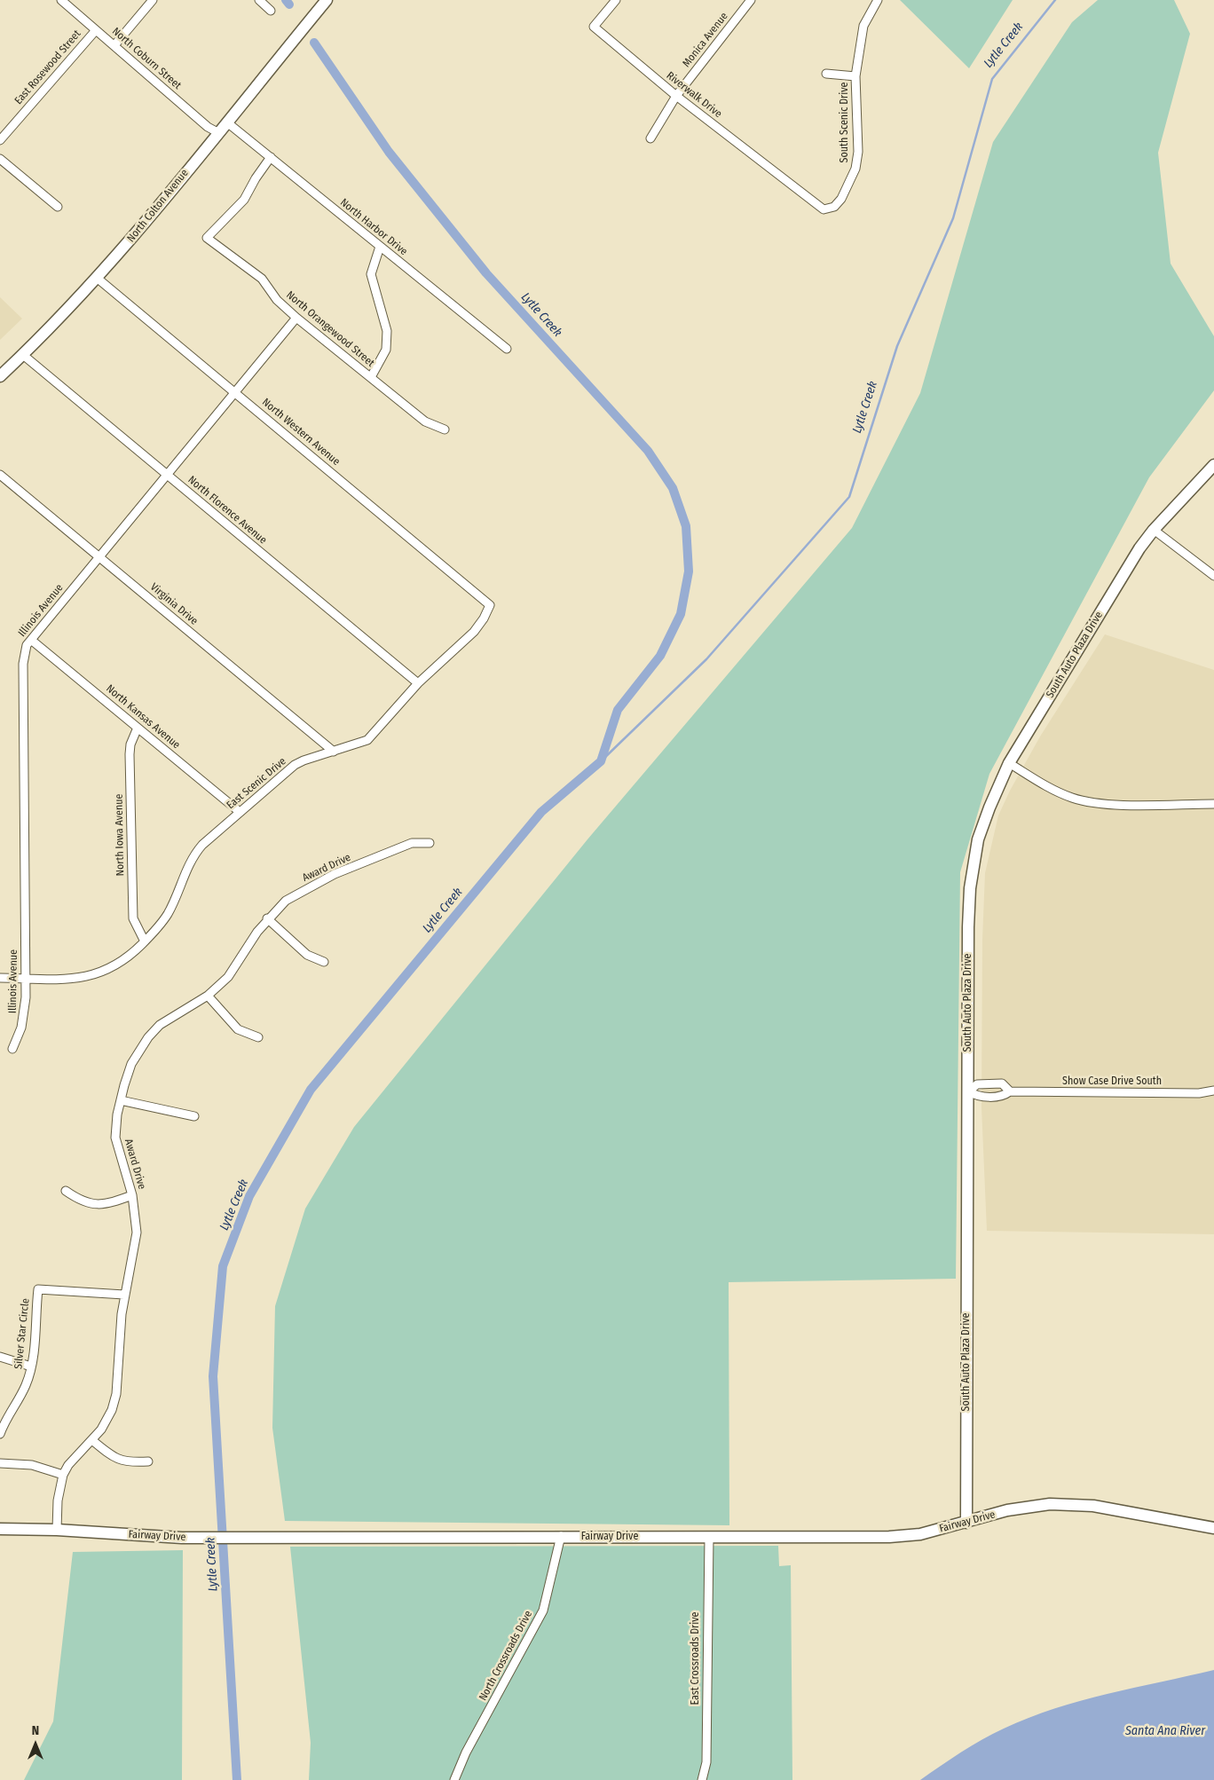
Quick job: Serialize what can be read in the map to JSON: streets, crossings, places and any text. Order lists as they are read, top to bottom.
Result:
{
  "streets": {
    "street": [
      "Monica Avenue",
      "North Coburn Street",
      "East Rosewood Street",
      "Riverwalk Drive",
      "South Scenic Drive",
      "North Colton Avenue",
      "North Harbor Drive",
      "North Orangewood Street",
      "North Western Avenue",
      "North Florence Avenue",
      "Virginia Drive",
      "Illinois Avenue",
      "South Auto Plaza Drive",
      "North Kansas Avenue",
      "East Scenic Drive",
      "North Iowa Avenue",
      "Award Drive",
      "Show Case Drive South",
      "Silver Star Circle",
      "Fairway Drive",
      "North Crossroads Drive",
      "East Crossroads Drive"
    ]
  },
  "crossings": [
    ["Monica Avenue", "Riverwalk Drive"],
    ["North Coburn Street", "East Rosewood Street"],
    ["North Coburn Street", "North Colton Avenue"],
    ["Riverwalk Drive", "South Scenic Drive"],
    ["North Colton Avenue", "North Harbor Drive"],
    ["North Colton Avenue", "North Western Avenue"],
    ["North Colton Avenue", "North Florence Avenue"],
    ["North Harbor Drive", "North Orangewood Street"],
    ["North Orangewood Street", "Illinois Avenue"],
    ["North Western Avenue", "Illinois Avenue"],
    ["North Western Avenue", "East Scenic Drive"],
    ["North Florence Avenue", "Illinois Avenue"],
    ["North Florence Avenue", "East Scenic Drive"],
    ["Virginia Drive", "Illinois Avenue"],
    ["Virginia Drive", "East Scenic Drive"],
    ["Illinois Avenue", "North Kansas Avenue"],
    ["Illinois Avenue", "East Scenic Drive"],
    ["South Auto Plaza Drive", "Show Case Drive South"],
    ["South Auto Plaza Drive", "Fairway Drive"],
    ["North Kansas Avenue", "East Scenic Drive"],
    ["North Kansas Avenue", "North Iowa Avenue"],
    ["East Scenic Drive", "North Iowa Avenue"],
    ["Award Drive", "Silver Star Circle"],
    ["Award Drive", "Fairway Drive"],
    ["Fairway Drive", "North Crossroads Drive"],
    ["Fairway Drive", "East Crossroads Drive"]
  ],
  "water": ["Lytle Creek", "Santa Ana River"],
  "north": "top"
}
